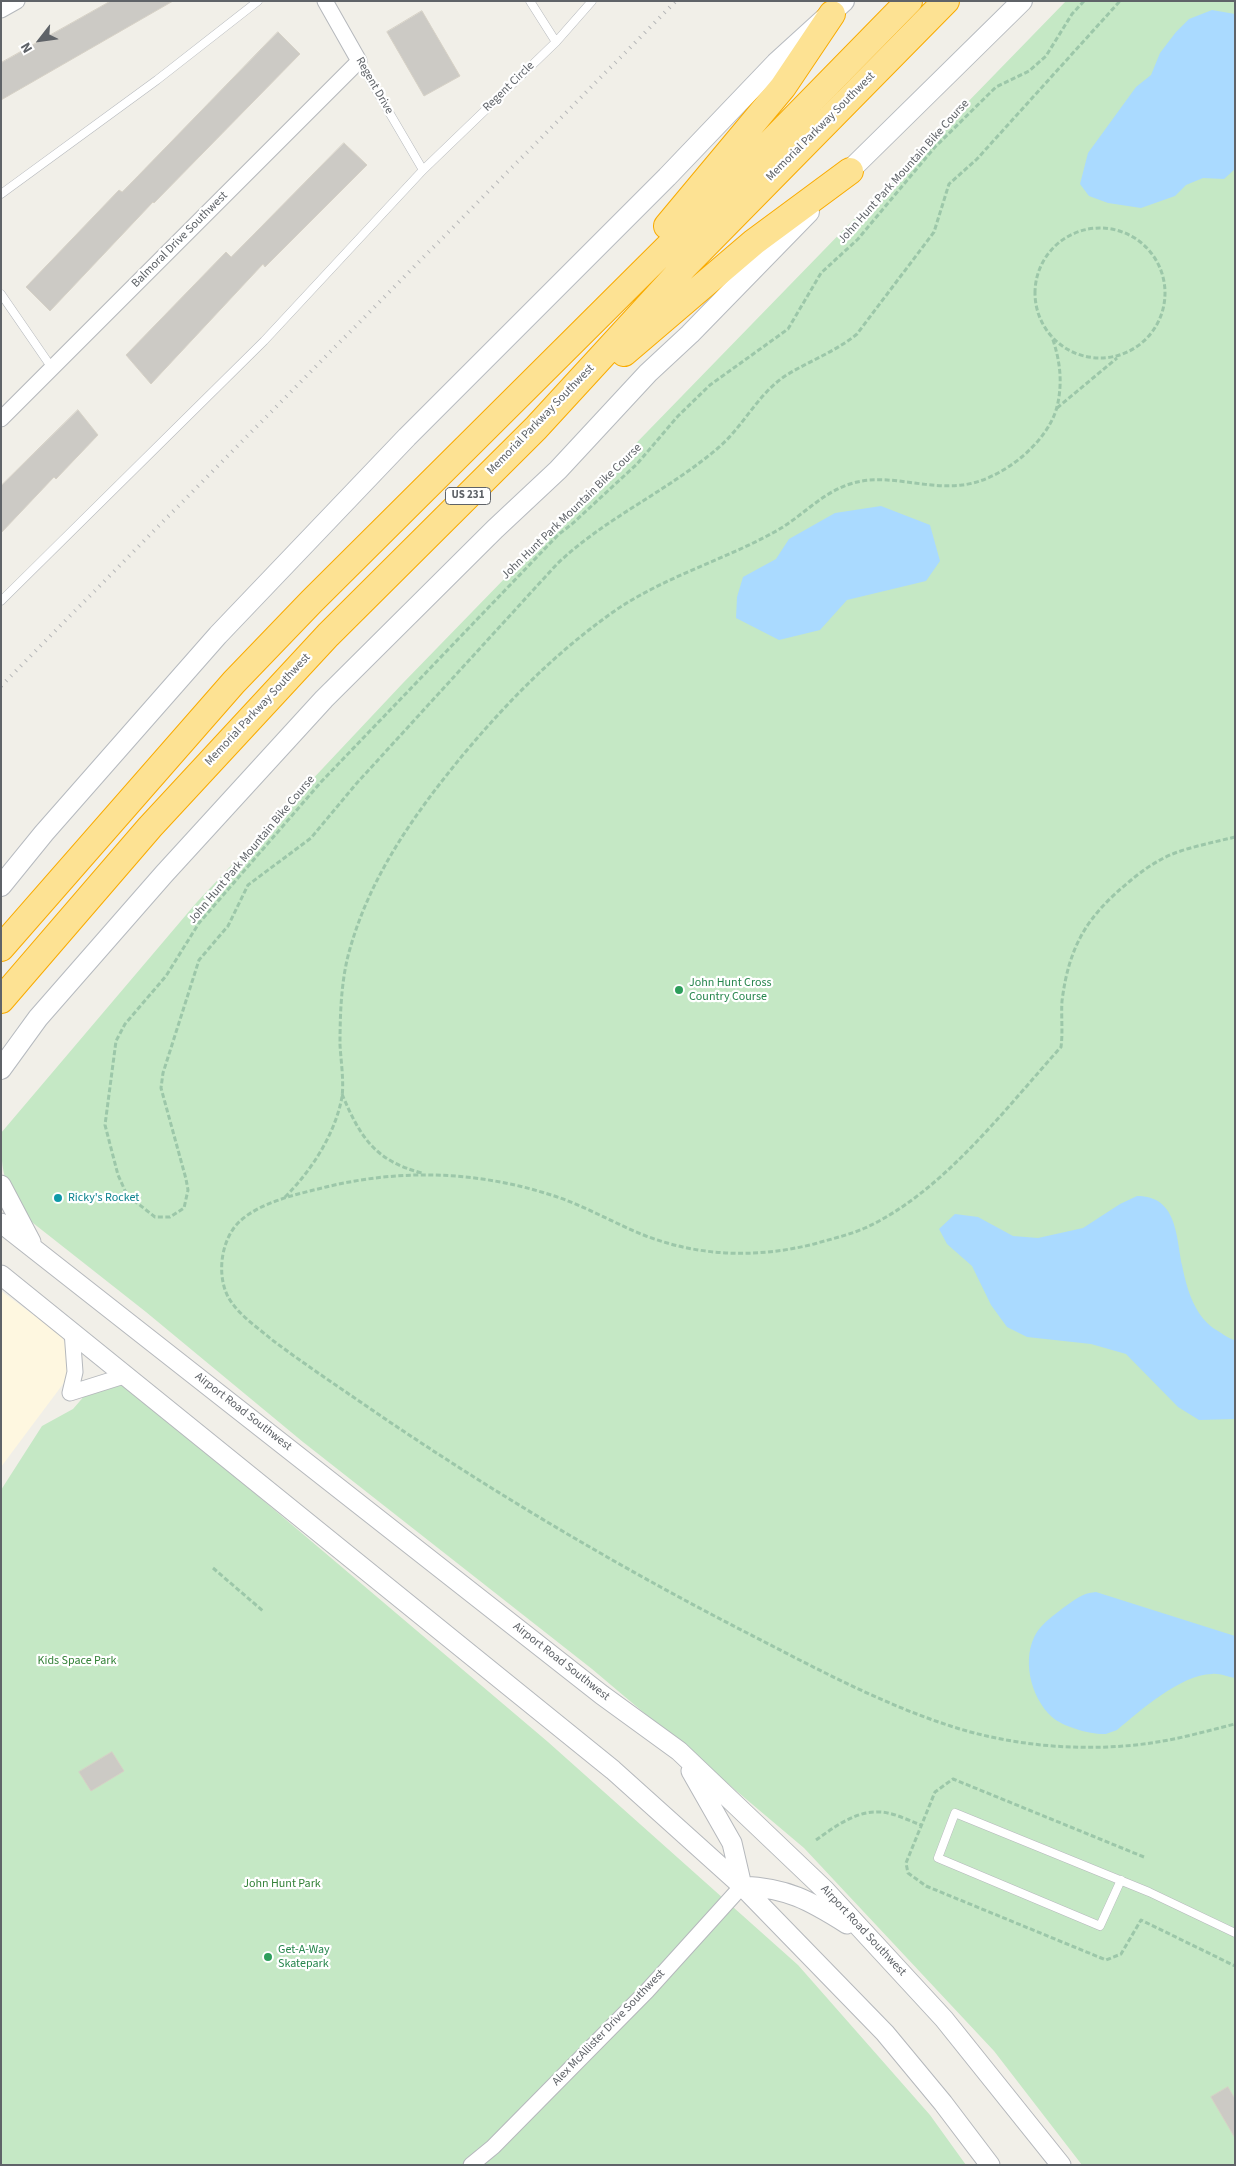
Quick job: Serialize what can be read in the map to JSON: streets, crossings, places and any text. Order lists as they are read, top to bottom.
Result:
{
  "streets": {
    "highway": ["Memorial Parkway Southwest", "US 231"],
    "street": [
      "Regent Drive",
      "Balmoral Drive Southwest",
      "Airport Road Southwest",
      "Alex McAllister Drive Southwest"
    ],
    "lane": ["Regent Circle"],
    "path": ["John Hunt Park Mountain Bike Course"]
  },
  "crossings": [
    ["Regent Drive", "Regent Circle"],
    ["Regent Drive", "Balmoral Drive Southwest"]
  ],
  "parks": ["Kids Space Park", "John Hunt Park"],
  "places": ["John Hunt Cross Country Course", "Ricky's Rocket", "Get-A-Way Skatepark"],
  "north": "bottom left"
}
